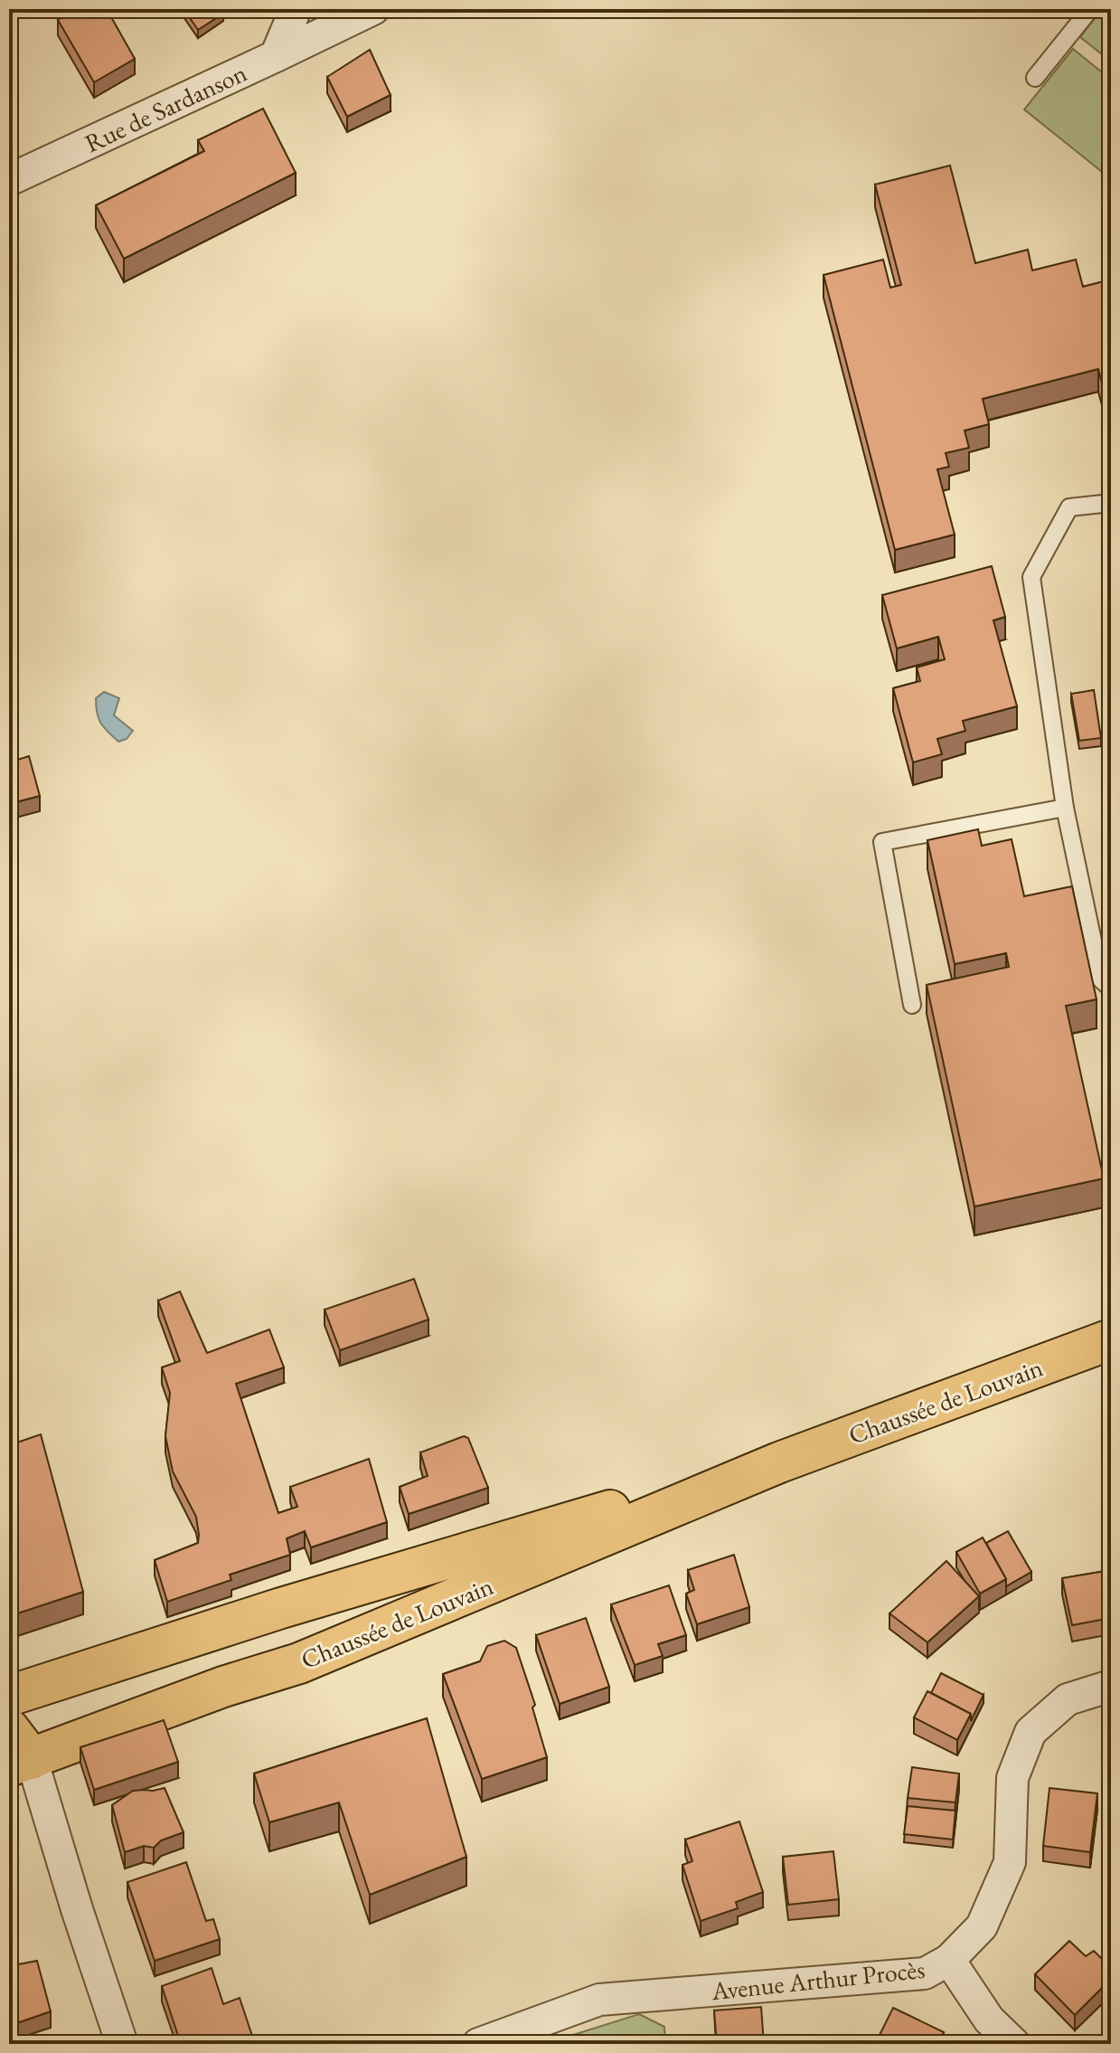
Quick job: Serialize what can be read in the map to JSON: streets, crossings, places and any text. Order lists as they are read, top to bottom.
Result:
{
  "streets": {
    "main road": ["Chaussée de Louvain"],
    "street": ["Rue de Sardanson", "Avenue Arthur Procès"]
  }
}
